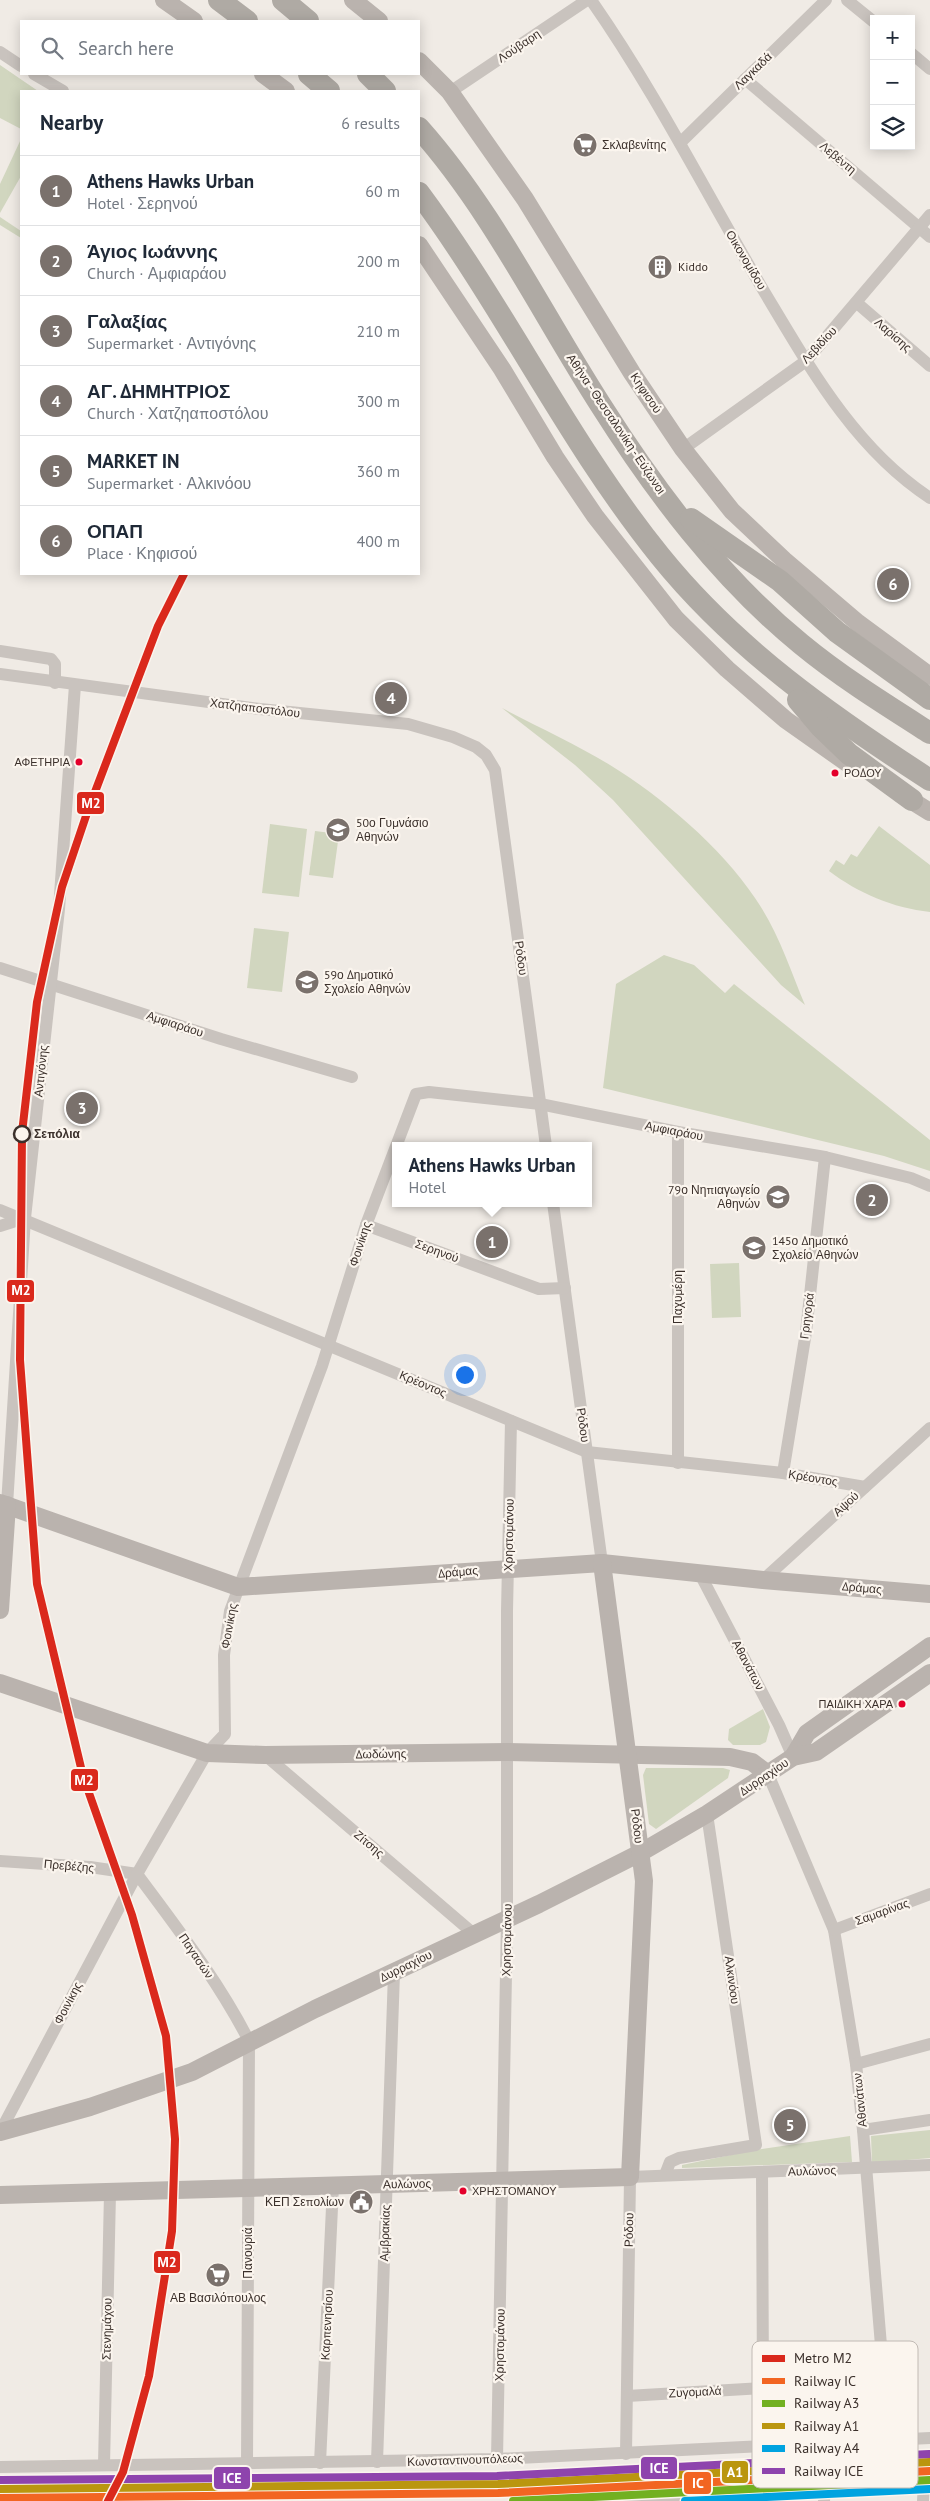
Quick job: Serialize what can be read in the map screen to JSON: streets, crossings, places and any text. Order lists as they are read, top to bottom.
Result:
{
  "streets": {
    "highway": ["Αθήνα - Θεσσαλονίκη - Εύζωνοι"],
    "main road": [
      "Κηφισού",
      "Ρόδου",
      "Δράμας",
      "Δωδώνης",
      "Δυρραχίου",
      "Αυλώνος"
    ],
    "street": [
      "Λούβαρη",
      "Λαγκαδά",
      "Λεβέντη",
      "Οικονομίδου",
      "Λαρίσης",
      "Λεβιδίου",
      "Χατζηαποστόλου",
      "Αμφιαράου",
      "Αντιγόνης",
      "Φοινίκης",
      "Σερηνού",
      "Παχυμέρη",
      "Γρηγορά",
      "Κρέοντος",
      "Αψού",
      "Χρηστομάνου",
      "Αθανάτων",
      "Ζίτσης",
      "Πρεβέζης",
      "Σαμαρίνας",
      "Παγασών",
      "Αλκινόου",
      "Αμβρακίας",
      "Πανουριά",
      "Καρπενησίου",
      "Στενημάχου",
      "Ζυγομαλά",
      "Κωνσταντινουπόλεως"
    ]
  },
  "crossings": [
    ["Λούβαρη", "Οικονομίδου"],
    ["Λούβαρη", "Κηφισού"],
    ["Λαγκαδά", "Λεβέντη"],
    ["Λαγκαδά", "Οικονομίδου"],
    ["Λεβέντη", "Λεβιδίου"],
    ["Οικονομίδου", "Λεβιδίου"],
    ["Λαρίσης", "Λεβιδίου"],
    ["Λεβιδίου", "Κηφισού"],
    ["Χατζηαποστόλου", "Ρόδου"],
    ["Χατζηαποστόλου", "Αντιγόνης"],
    ["Ρόδου", "Αμφιαράου"],
    ["Ρόδου", "Σερηνού"],
    ["Ρόδου", "Κρέοντος"],
    ["Ρόδου", "Δράμας"],
    ["Ρόδου", "Δωδώνης"],
    ["Ρόδου", "Δυρραχίου"],
    ["Ρόδου", "Αυλώνος"],
    ["Ρόδου", "Ζυγομαλά"],
    ["Ρόδου", "Κωνσταντινουπόλεως"],
    ["Αμφιαράου", "Αντιγόνης"],
    ["Αμφιαράου", "Φοινίκης"],
    ["Αμφιαράου", "Παχυμέρη"],
    ["Αμφιαράου", "Γρηγορά"],
    ["Αντιγόνης", "Κρέοντος"],
    ["Αντιγόνης", "Δράμας"],
    ["Φοινίκης", "Σερηνού"],
    ["Φοινίκης", "Κρέοντος"],
    ["Φοινίκης", "Δράμας"],
    ["Φοινίκης", "Δωδώνης"],
    ["Φοινίκης", "Δυρραχίου"],
    ["Φοινίκης", "Πρεβέζης"],
    ["Φοινίκης", "Παγασών"],
    ["Παχυμέρη", "Κρέοντος"],
    ["Γρηγορά", "Κρέοντος"],
    ["Κρέοντος", "Αψού"],
    ["Κρέοντος", "Χρηστομάνου"],
    ["Αψού", "Δράμας"],
    ["Χρηστομάνου", "Δράμας"],
    ["Χρηστομάνου", "Δωδώνης"],
    ["Χρηστομάνου", "Δυρραχίου"],
    ["Χρηστομάνου", "Αυλώνος"],
    ["Χρηστομάνου", "Κωνσταντινουπόλεως"],
    ["Δράμας", "Αθανάτων"],
    ["Αθανάτων", "Δωδώνης"],
    ["Αθανάτων", "Δυρραχίου"],
    ["Αθανάτων", "Σαμαρίνας"],
    ["Αθανάτων", "Αυλώνος"],
    ["Δωδώνης", "Δυρραχίου"],
    ["Δωδώνης", "Ζίτσης"],
    ["Δυρραχίου", "Ζίτσης"],
    ["Δυρραχίου", "Παγασών"],
    ["Δυρραχίου", "Αλκινόου"],
    ["Δυρραχίου", "Αμβρακίας"],
    ["Δυρραχίου", "Πανουριά"],
    ["Πρεβέζης", "Παγασών"],
    ["Παγασών", "Πανουριά"],
    ["Αλκινόου", "Αυλώνος"],
    ["Αυλώνος", "Αμβρακίας"],
    ["Αυλώνος", "Πανουριά"],
    ["Αυλώνος", "Καρπενησίου"],
    ["Αυλώνος", "Στενημάχου"],
    ["Αμβρακίας", "Κωνσταντινουπόλεως"],
    ["Πανουριά", "Κωνσταντινουπόλεως"],
    ["Καρπενησίου", "Κωνσταντινουπόλεως"],
    ["Στενημάχου", "Κωνσταντινουπόλεως"]
  ],
  "places": {
    "supermarket": ["Σκλαβενίτης", "ΑΒ Βασιλόπουλος"],
    "building": ["Kiddo"],
    "other": [
      "ΑΦΕΤΗΡΙΑ",
      "ΡΟΔΟΥ",
      "Σεπόλια",
      "ΠΑΙΔΙΚΗ ΧΑΡΑ",
      "ΧΡΗΣΤΟΜΑΝΟΥ"
    ],
    "school or university": [
      "50ο Γυμνάσιο Αθηνών",
      "59ο Δημοτικό Σχολείο Αθηνών",
      "79ο Νηπιαγωγείο Αθηνών",
      "145ο Δημοτικό Σχολείο Αθηνών"
    ],
    "public building": ["ΚΕΠ Σεπολίων"]
  },
  "lines": [
    "metro line Μ2",
    "rail line ICE",
    "rail line A1",
    "rail line IC",
    "rail line A3",
    "rail line A4"
  ],
  "legend": [
    "Metro Μ2",
    "Railway IC",
    "Railway A3",
    "Railway A1",
    "Railway A4",
    "Railway ICE"
  ],
  "page": {
    "map_buttons": ["+", "−"],
    "search": "Search here",
    "heading": ["Nearby", "6 results"],
    "list": [
      {
        "mark": "1",
        "name": "Athens Hawks Urban",
        "note": "Hotel · Σερηνού",
        "value": "60 m"
      },
      {
        "mark": "2",
        "name": "Άγιος Ιωάννης",
        "note": "Church · Αμφιαράου",
        "value": "200 m"
      },
      {
        "mark": "3",
        "name": "Γαλαξίας",
        "note": "Supermarket · Αντιγόνης",
        "value": "210 m"
      },
      {
        "mark": "4",
        "name": "ΑΓ. ΔΗΜΗΤΡΙΟΣ",
        "note": "Church · Χατζηαποστόλου",
        "value": "300 m"
      },
      {
        "mark": "5",
        "name": "MARKET IN",
        "note": "Supermarket · Αλκινόου",
        "value": "360 m"
      },
      {
        "mark": "6",
        "name": "ΟΠΑΠ",
        "note": "Place · Κηφισού",
        "value": "400 m"
      }
    ],
    "pins": [
      "6",
      "4",
      "3",
      "2",
      "1",
      "5"
    ],
    "popup": ["Athens Hawks Urban", "Hotel"]
  }
}
